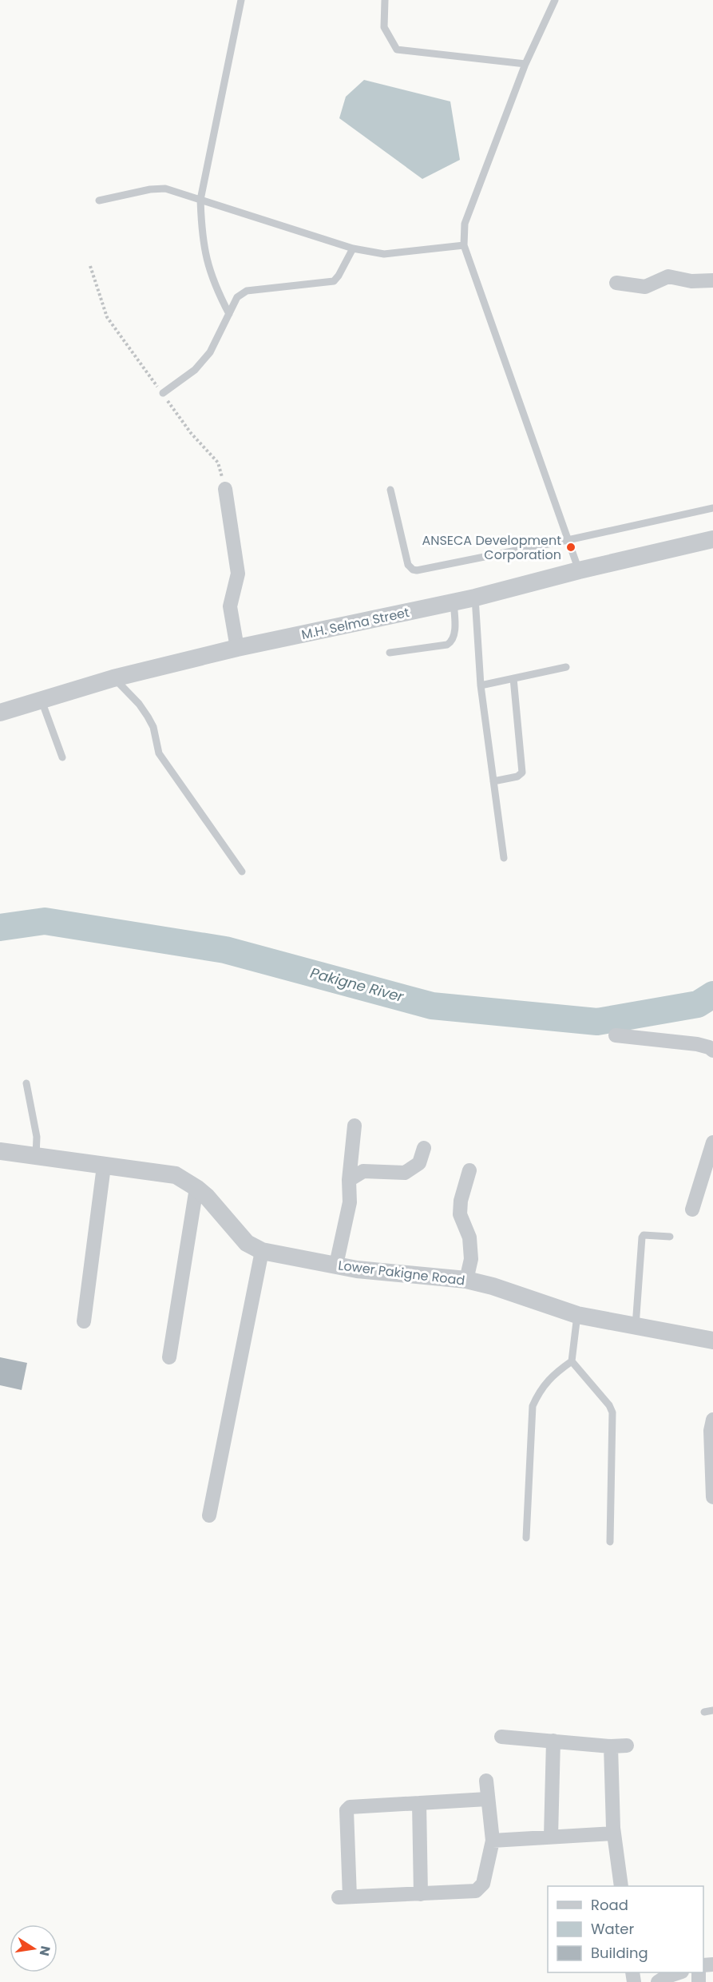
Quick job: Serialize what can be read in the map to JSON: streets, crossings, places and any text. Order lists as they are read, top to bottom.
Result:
{
  "streets": {
    "street": ["M.H. Selma Street", "Lower Pakigne Road"]
  },
  "water": ["Pakigne River"],
  "places": ["ANSECA Development Corporation"],
  "legend": ["Road", "Water", "Building"],
  "north": "right"
}
